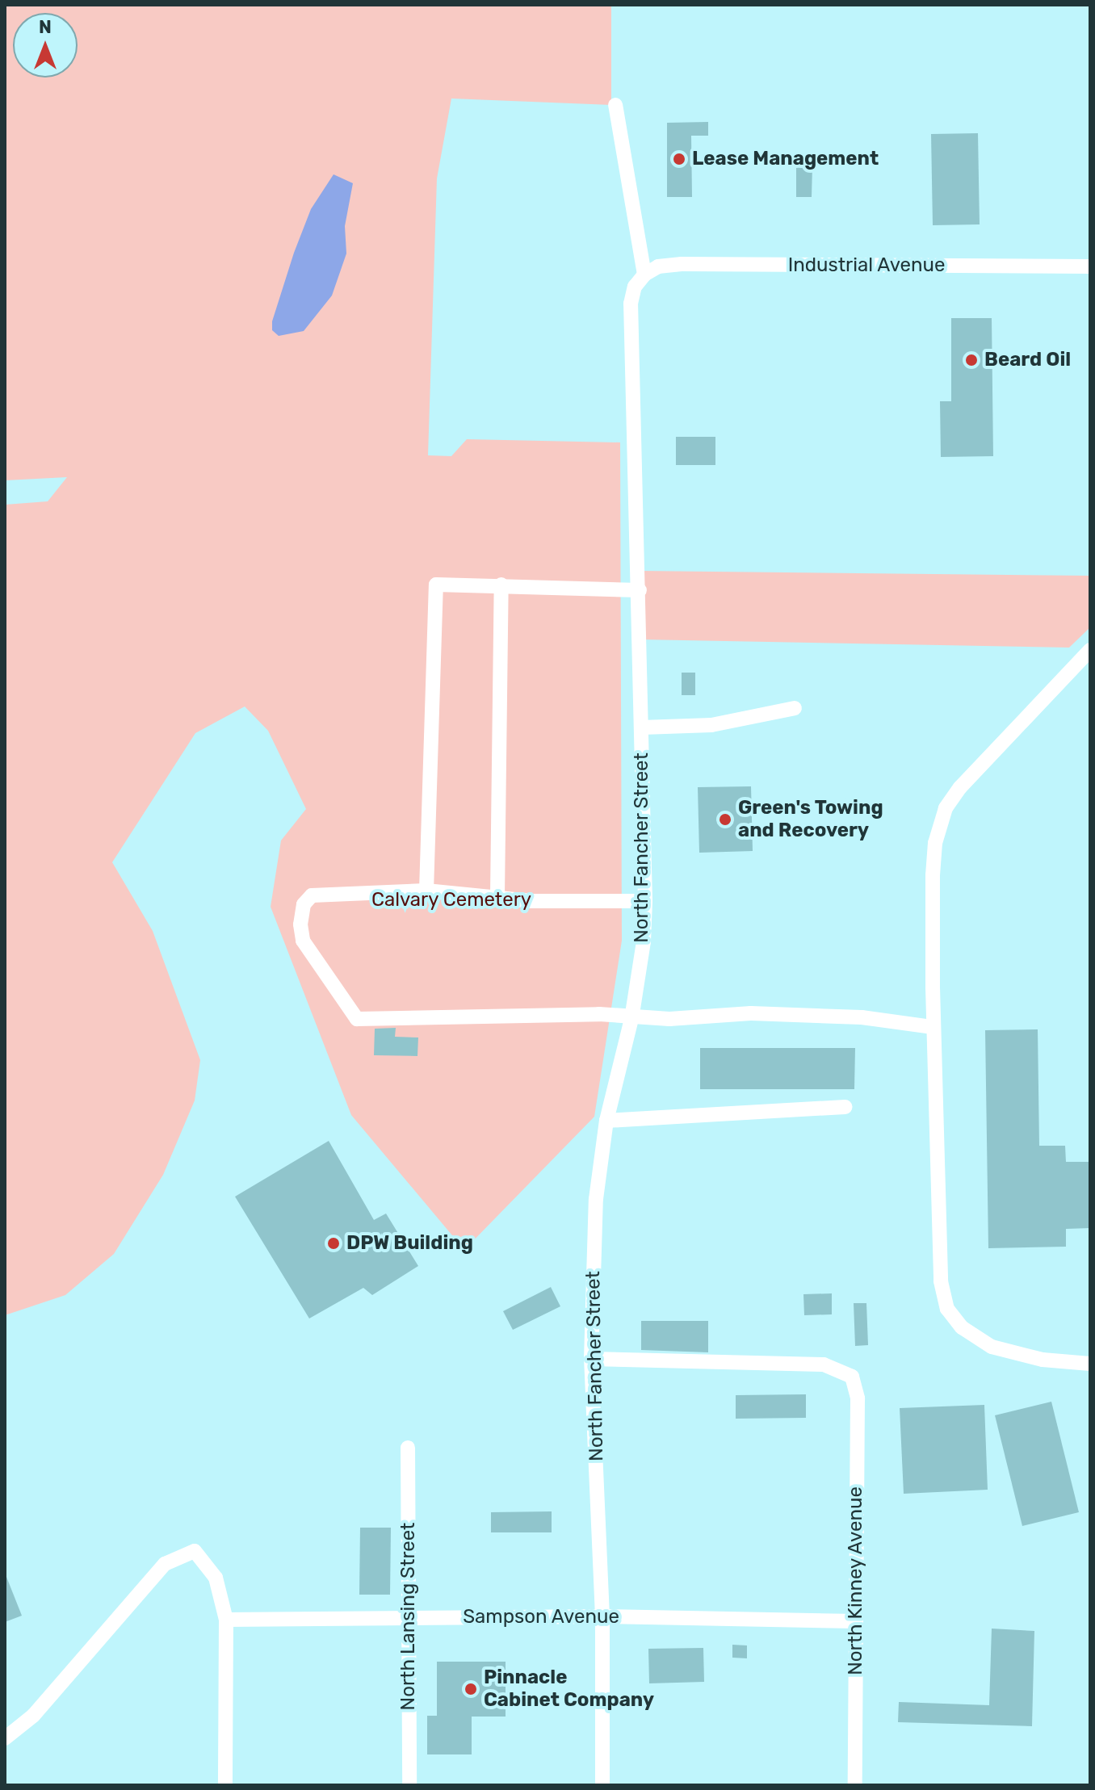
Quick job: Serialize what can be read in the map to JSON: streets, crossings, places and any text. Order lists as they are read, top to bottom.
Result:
{
  "streets": {
    "street": [
      "Industrial Avenue",
      "North Fancher Street",
      "North Kinney Avenue",
      "North Lansing Street",
      "Sampson Avenue"
    ]
  },
  "crossings": [
    ["Industrial Avenue", "North Fancher Street"],
    ["North Fancher Street", "North Kinney Avenue"],
    ["North Fancher Street", "Sampson Avenue"],
    ["North Kinney Avenue", "Sampson Avenue"],
    ["North Lansing Street", "Sampson Avenue"]
  ],
  "parks": ["Calvary Cemetery"],
  "places": [
    "Lease Management",
    "Beard Oil",
    "Green's Towing and Recovery",
    "DPW Building",
    "Pinnacle Cabinet Company"
  ],
  "north": "top"
}
